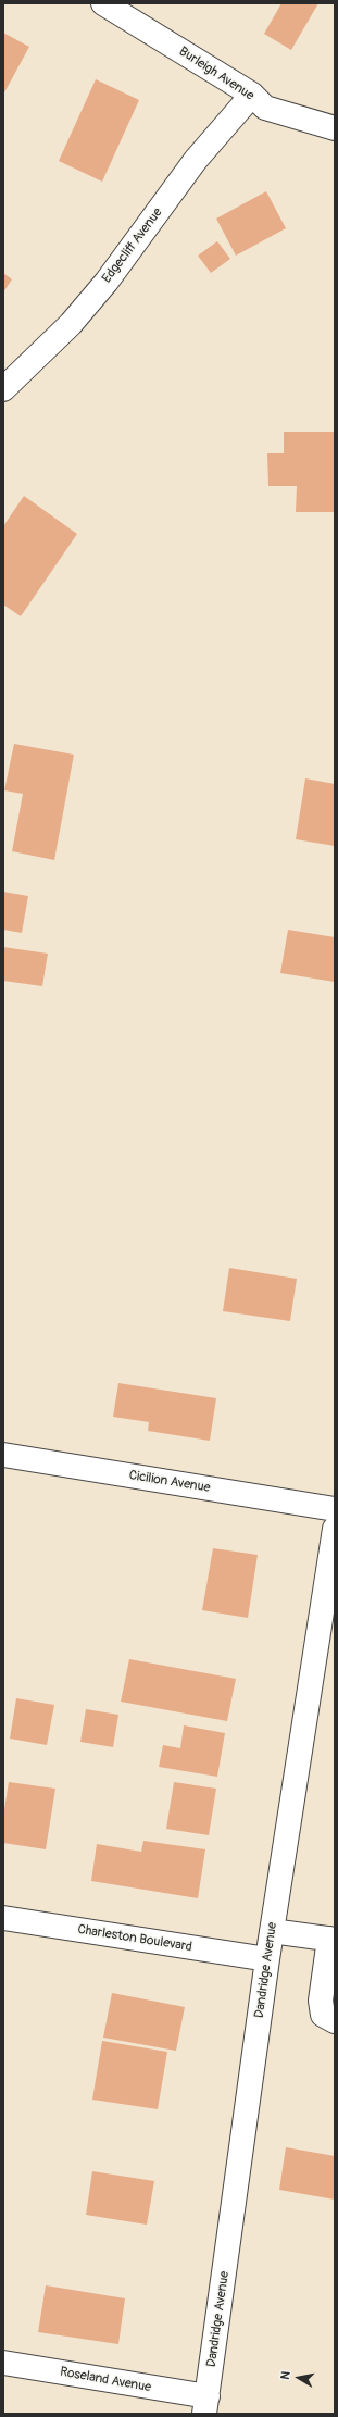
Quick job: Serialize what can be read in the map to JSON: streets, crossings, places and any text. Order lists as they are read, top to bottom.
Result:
{
  "streets": {
    "street": [
      "Burleigh Avenue",
      "Edgecliff Avenue",
      "Cicilion Avenue",
      "Charleston Boulevard",
      "Dandridge Avenue",
      "Roseland Avenue"
    ]
  },
  "crossings": [
    ["Burleigh Avenue", "Edgecliff Avenue"],
    ["Charleston Boulevard", "Dandridge Avenue"],
    ["Dandridge Avenue", "Roseland Avenue"]
  ],
  "north": "left"
}
